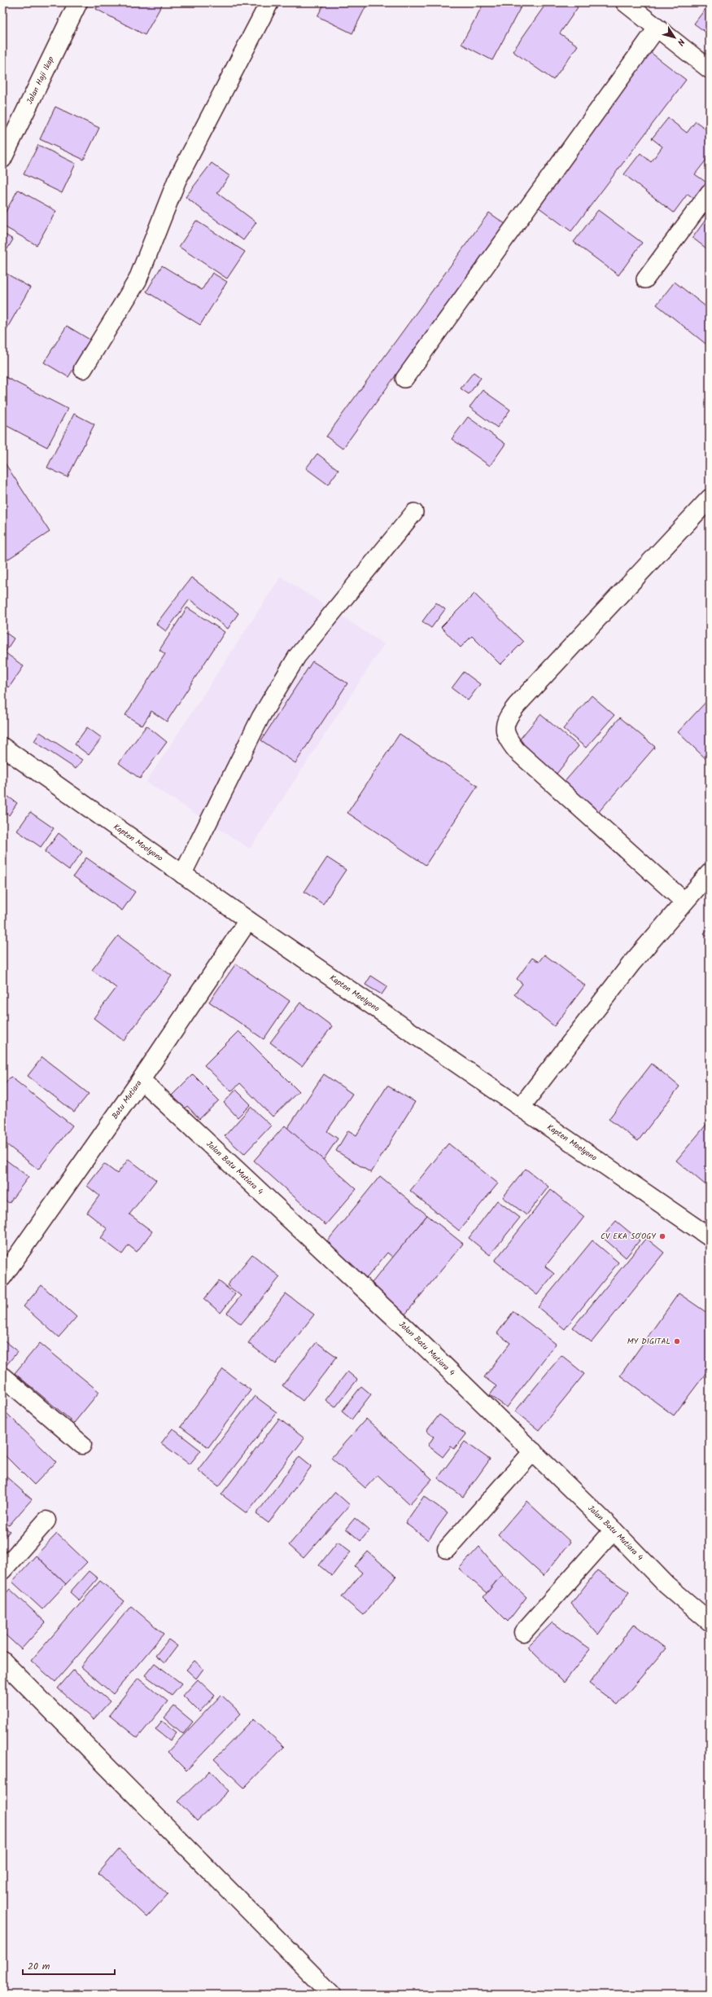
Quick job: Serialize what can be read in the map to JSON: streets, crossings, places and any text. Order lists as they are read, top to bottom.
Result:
{
  "streets": {
    "street": [
      "Jalan Haji Ikap",
      "Kapten Moelyono",
      "Batu Mutiara",
      "Jalan Batu Mutiara 4"
    ]
  },
  "crossings": [
    ["Kapten Moelyono", "Batu Mutiara"],
    ["Batu Mutiara", "Jalan Batu Mutiara 4"]
  ],
  "places": ["CV EKA SO'OGY", "MY DIGITAL"],
  "scale_bar": "20 m",
  "north": "bottom right"
}
